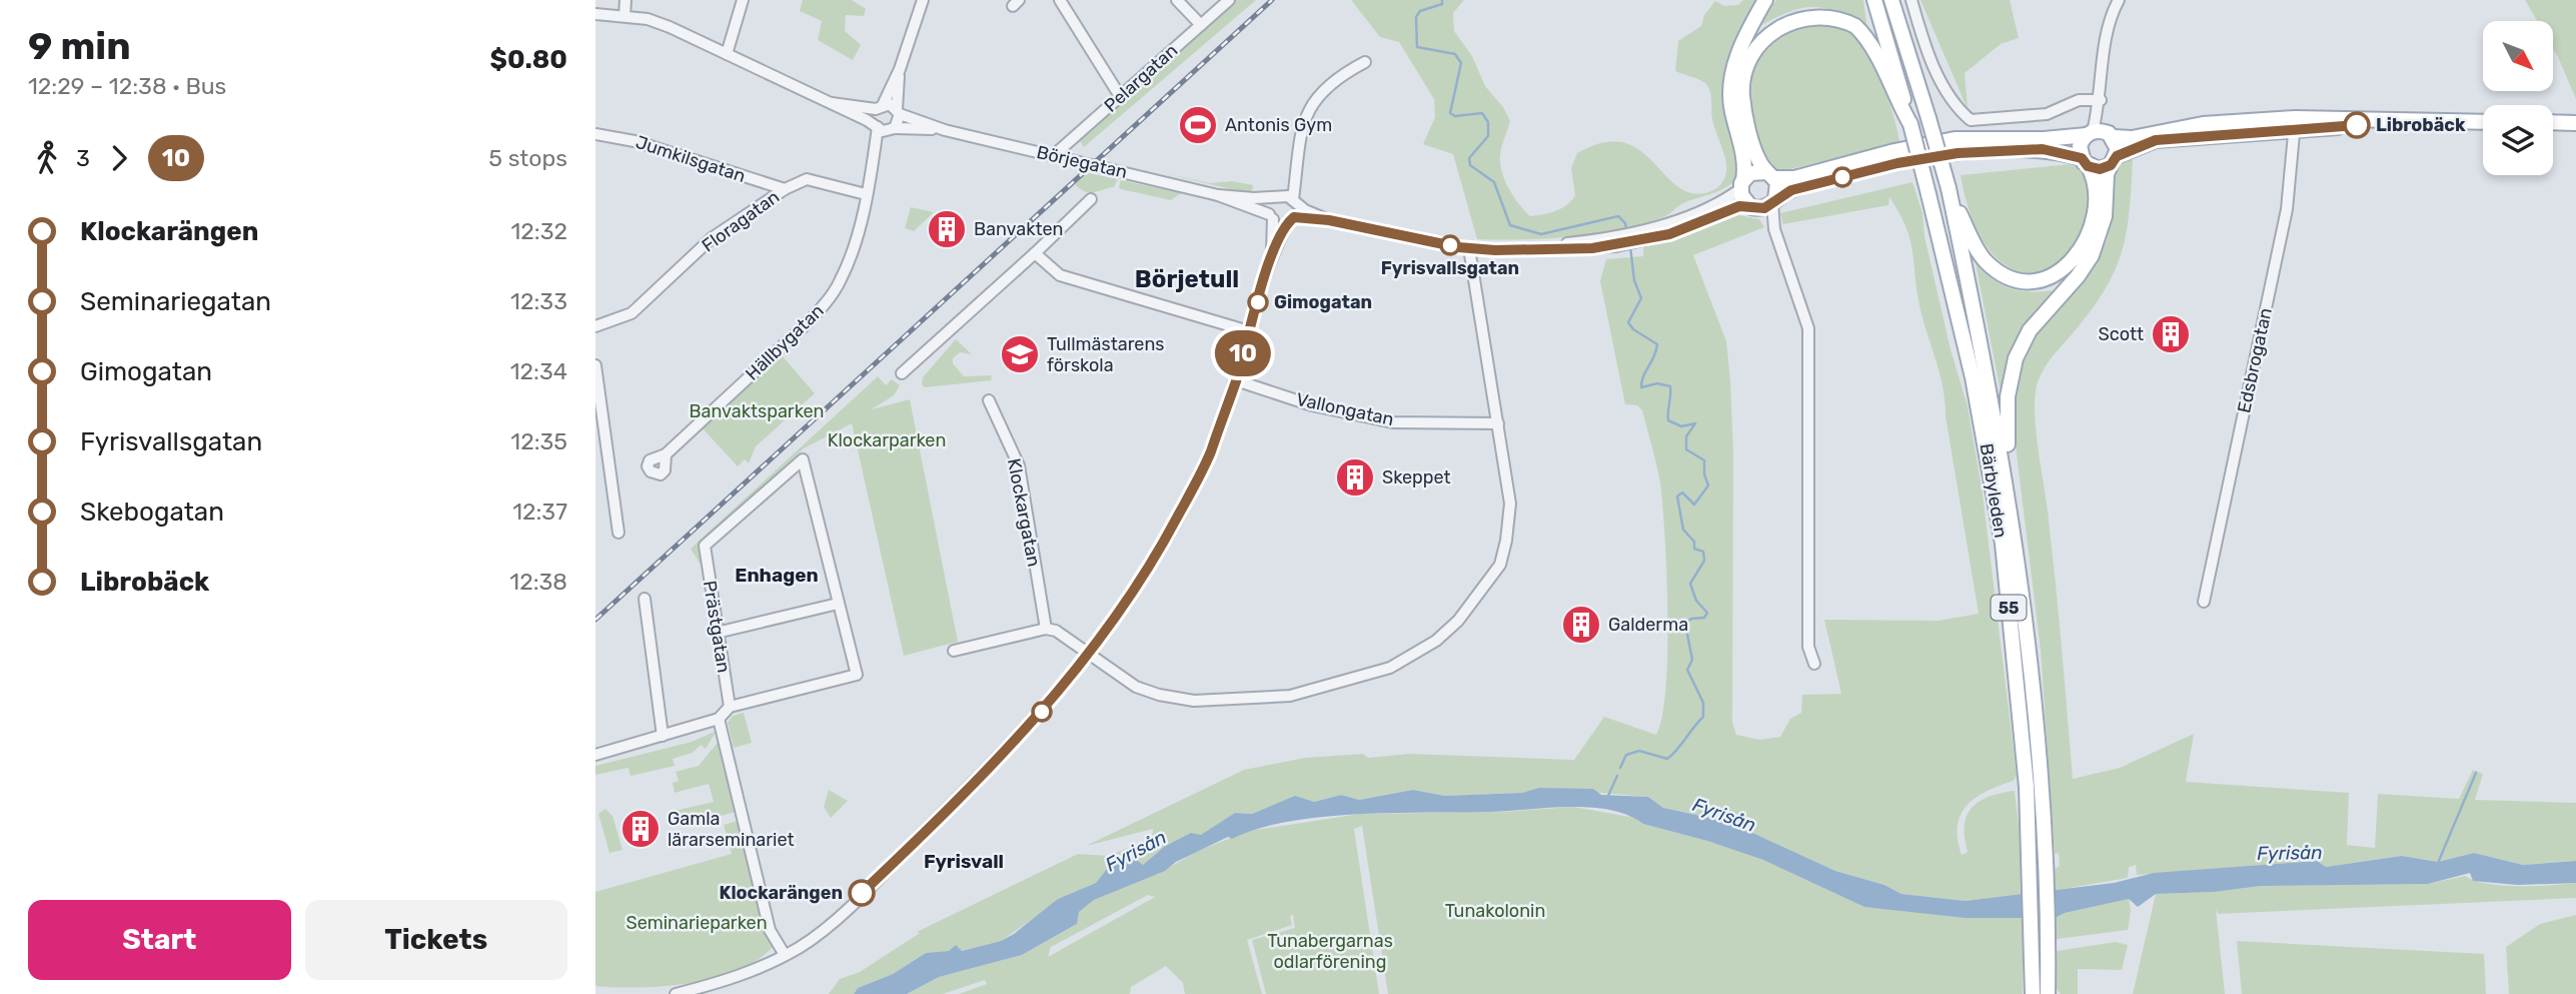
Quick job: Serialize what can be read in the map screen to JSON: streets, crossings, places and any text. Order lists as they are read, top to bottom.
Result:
{
  "streets": {
    "main road": ["Bärbyleden", "55"],
    "street": [
      "Pelargatan",
      "Jumkilsgatan",
      "Börjegatan",
      "Floragatan",
      "Hällbygatan",
      "Edsbrogatan",
      "Vallongatan",
      "Klockargatan",
      "Prästgatan"
    ]
  },
  "crossings": [
    ["Pelargatan", "Börjegatan"],
    ["Jumkilsgatan", "Floragatan"],
    ["Börjegatan", "Hällbygatan"],
    ["Floragatan", "Hällbygatan"]
  ],
  "districts": ["Börjetull", "Enhagen", "Fyrisvall"],
  "water": ["Fyrisån"],
  "parks": [
    "Banvaktsparken",
    "Klockarparken",
    "Tunakolonin",
    "Seminarieparken",
    "Tunabergarnas odlarförening"
  ],
  "places": {
    "sports": ["Antonis Gym"],
    "other": [
      "Librobäck",
      "Fyrisvallsgatan",
      "Gimogatan",
      "Klockarängen"
    ],
    "building": [
      "Banvakten",
      "Scott",
      "Skeppet",
      "Galderma",
      "Gamla lärarseminariet"
    ],
    "school or university": ["Tullmästarens förskola"]
  },
  "lines": ["bus line 10"],
  "north": "bottom right",
  "page": {
    "heading": ["9 min", "12:29 – 12:38 · Bus", "$0.80"],
    "on_map": "10",
    "legs": ["3", "10", "5 stops"],
    "list": [
      {
        "name": "Klockarängen",
        "value": "12:32"
      },
      {
        "name": "Seminariegatan",
        "value": "12:33"
      },
      {
        "name": "Gimogatan",
        "value": "12:34"
      },
      {
        "name": "Fyrisvallsgatan",
        "value": "12:35"
      },
      {
        "name": "Skebogatan",
        "value": "12:37"
      },
      {
        "name": "Librobäck",
        "value": "12:38"
      }
    ],
    "buttons": ["Start", "Tickets"]
  }
}
